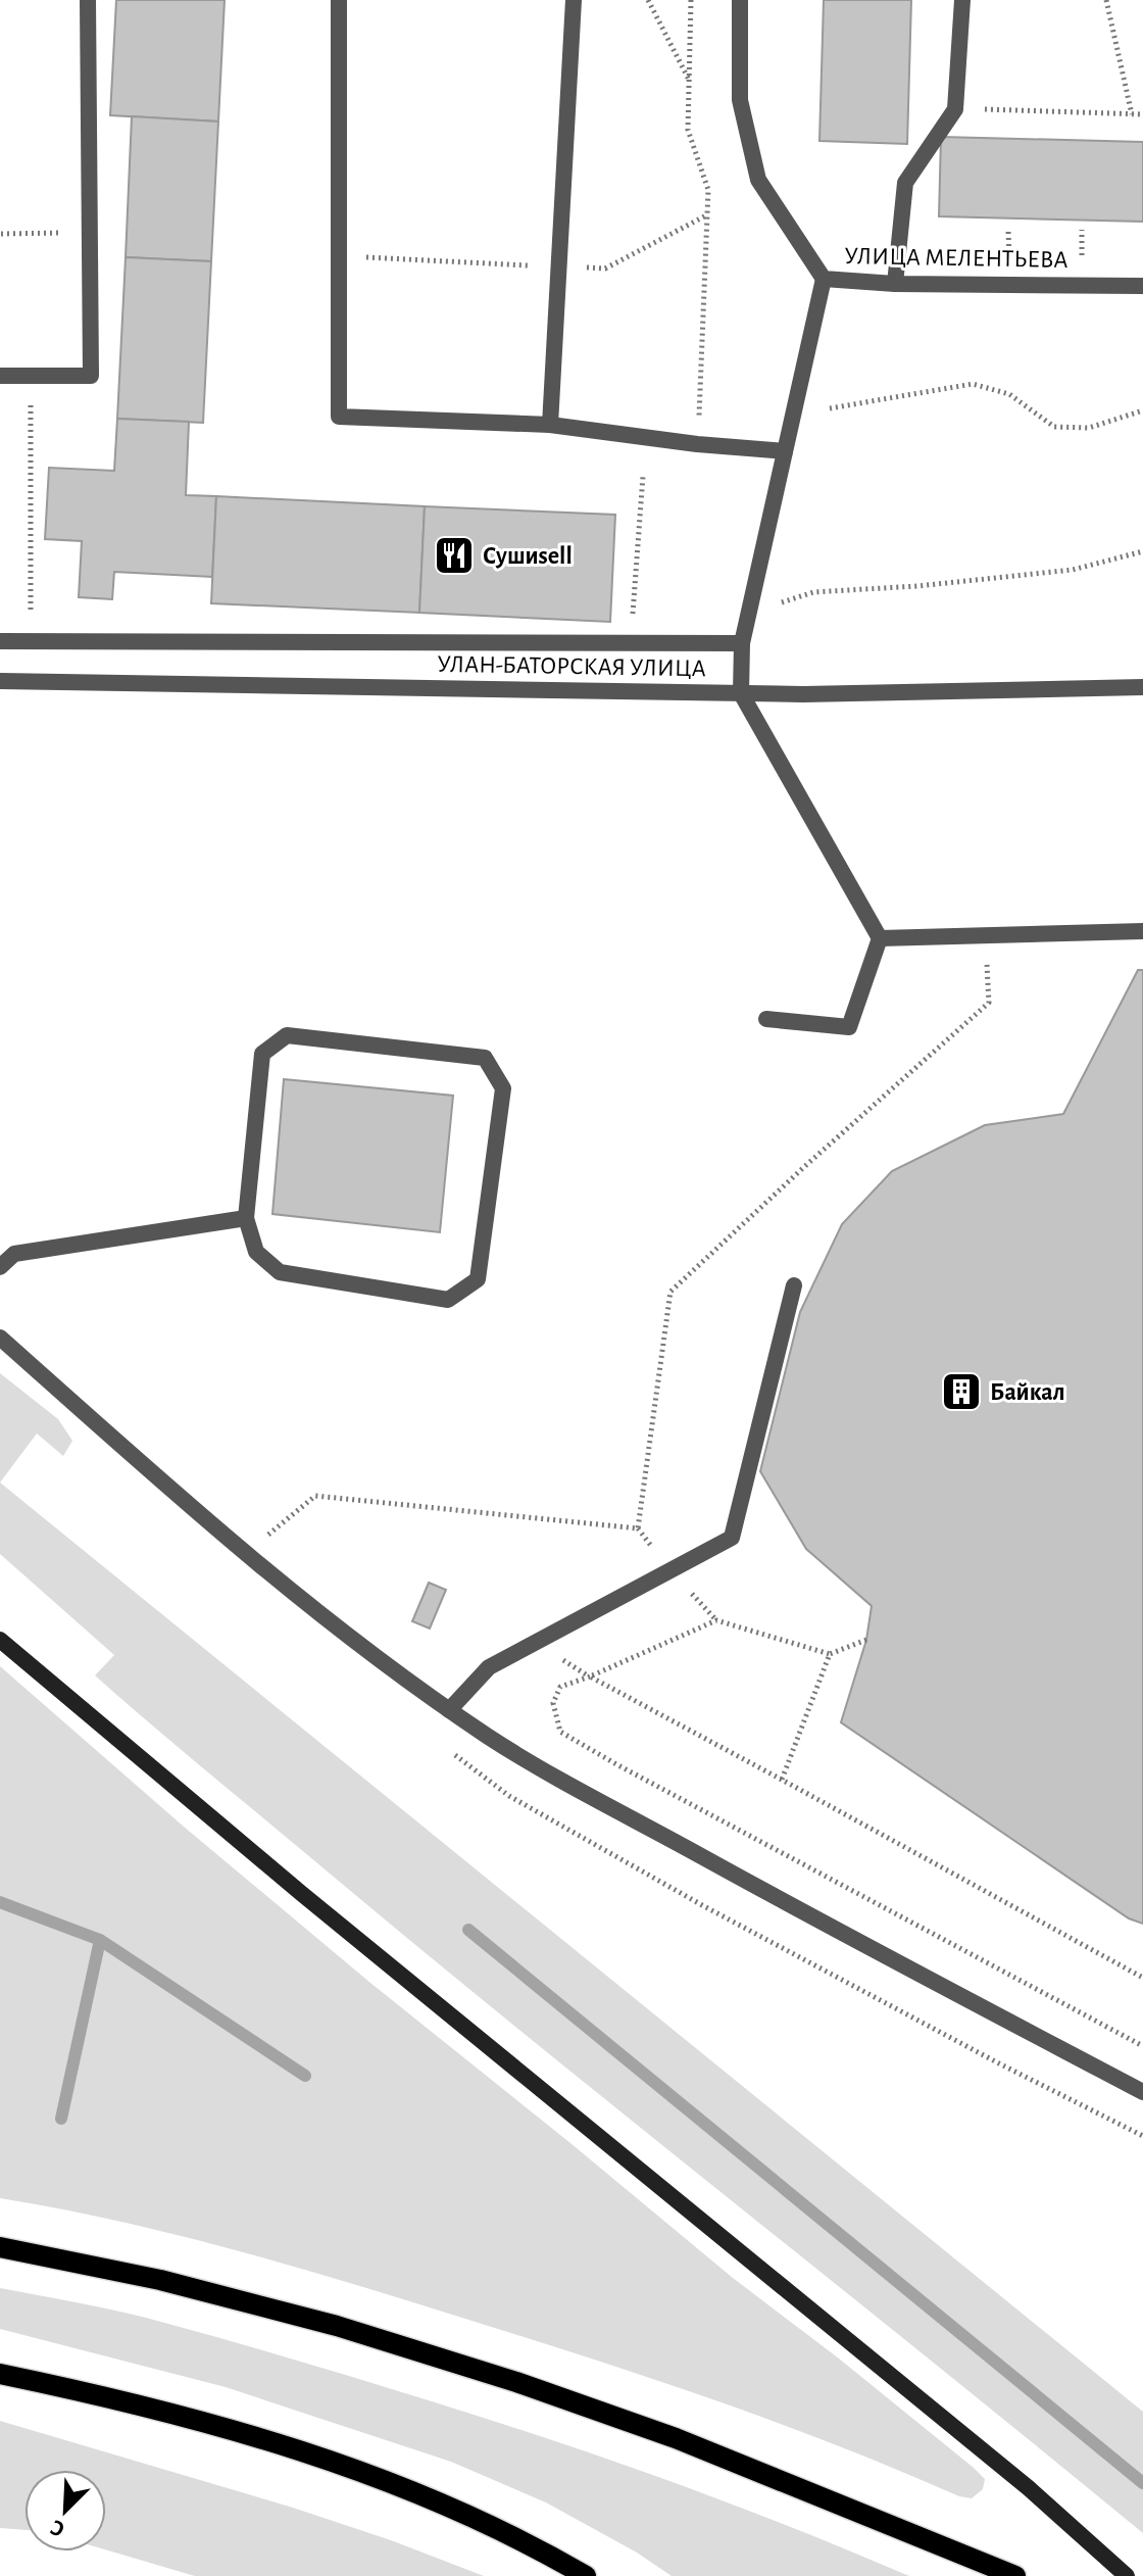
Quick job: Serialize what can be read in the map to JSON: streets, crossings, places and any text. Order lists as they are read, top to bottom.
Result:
{
  "streets": {
    "street": ["УЛИЦА МЕЛЕНТЬЕВА", "УЛАН-БАТОРСКАЯ УЛИЦА"]
  },
  "places": {
    "restaurant": ["Сушиsell"],
    "building": ["Байкал"]
  },
  "north": "bottom left"
}
